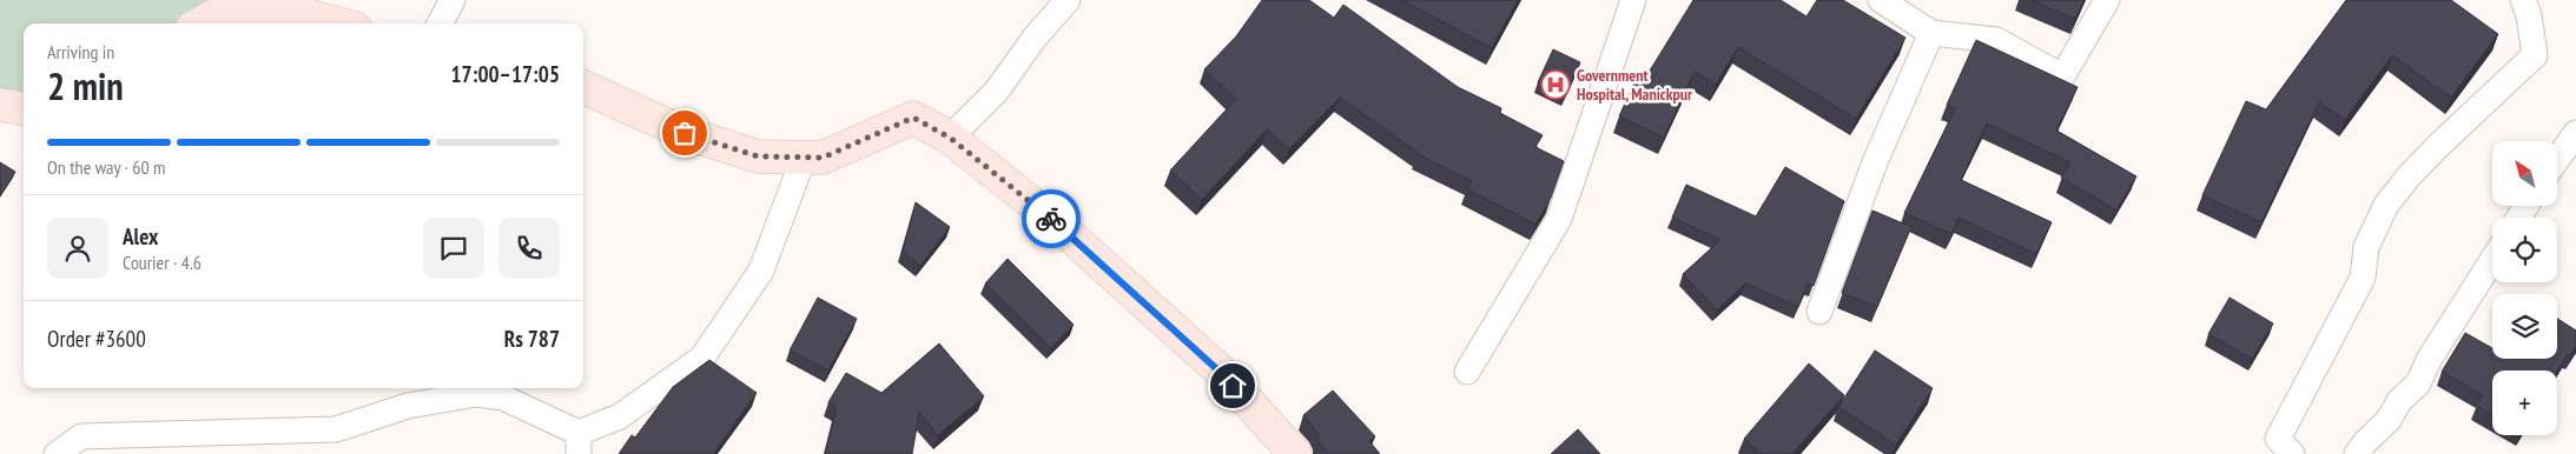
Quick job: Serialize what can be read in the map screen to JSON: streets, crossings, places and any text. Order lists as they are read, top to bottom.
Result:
{
  "places": {
    "hospital": ["Government Hospital, Manickpur"]
  },
  "north": "top left",
  "page": {
    "heading": ["2 min", "Arriving in", "17:00–17:05"],
    "panel": [
      "Alex",
      "Courier · 4.6",
      "Order #3600",
      "Rs 787"
    ],
    "bar": "On the way · 60 m",
    "map_buttons": "+"
  }
}
